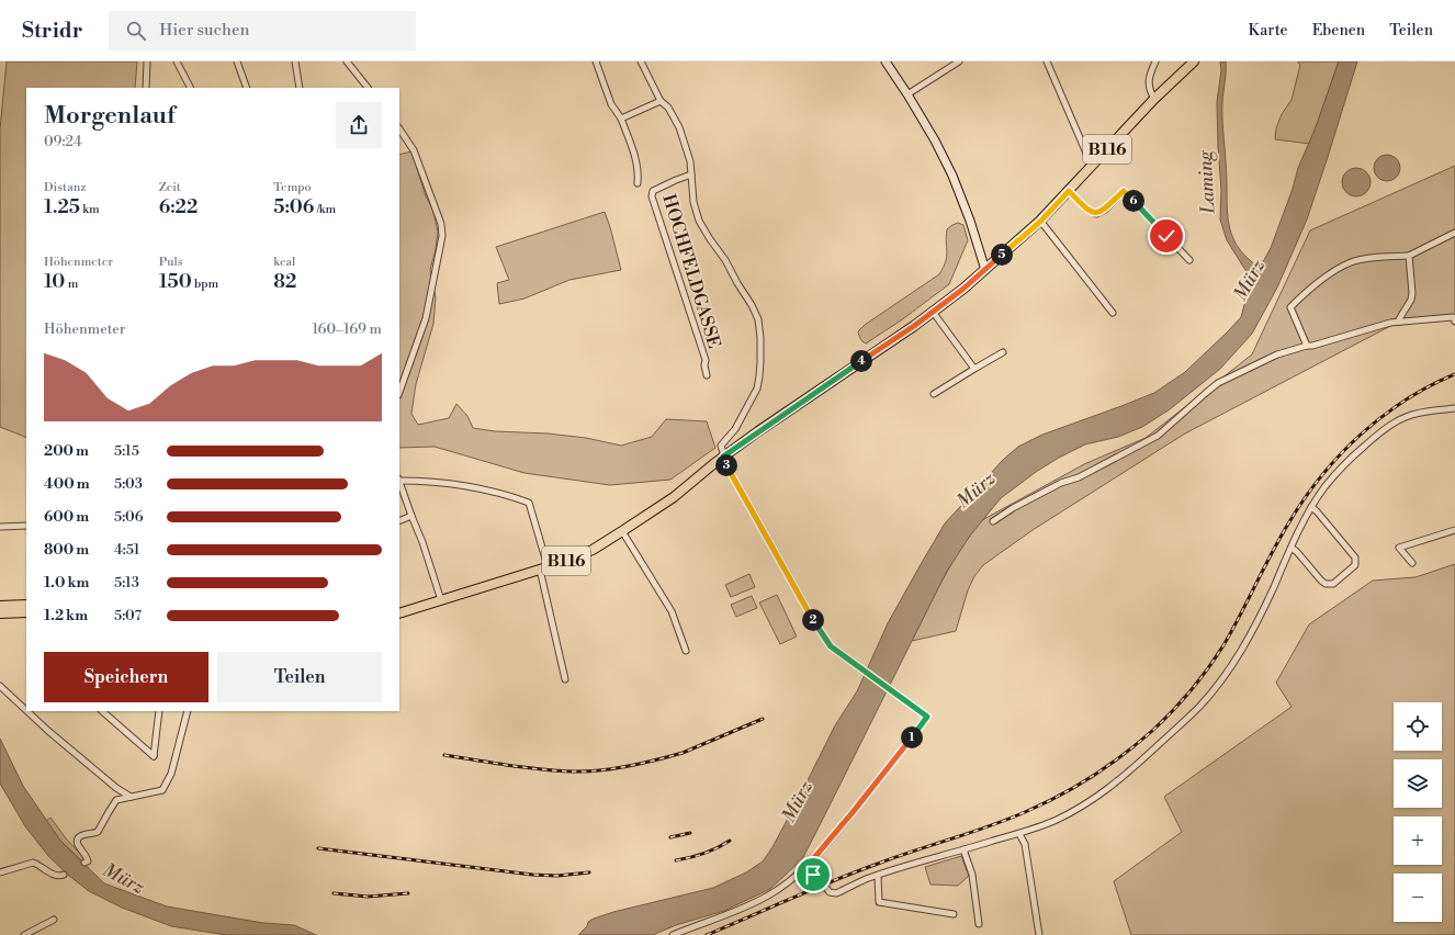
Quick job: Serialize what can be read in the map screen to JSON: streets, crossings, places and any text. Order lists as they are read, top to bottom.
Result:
{
  "streets": {
    "main road": ["B116"],
    "street": ["HOCHFELDGASSE"]
  },
  "crossings": [
    ["B116", "HOCHFELDGASSE"]
  ],
  "water": ["Laming", "Mürz"],
  "page": {
    "header": "Stridr",
    "search": "Hier suchen",
    "nav": ["Karte", "Ebenen", "Teilen"],
    "heading": ["Morgenlauf", "09:24"],
    "stats": [
      ["Distanz", "1.25 km"],
      ["Zeit", "6:22"],
      ["Tempo", "5:06 /km"],
      ["Höhenmeter", "10 m"],
      ["Puls", "150 bpm"],
      ["kcal", "82"]
    ],
    "pins": [
      "6",
      "5",
      "4",
      "3",
      "2",
      "1"
    ],
    "chart": ["Höhenmeter", "160–169 m"],
    "list": [
      {
        "name": "200 m",
        "note": "5:15"
      },
      {
        "name": "400 m",
        "note": "5:03"
      },
      {
        "name": "600 m",
        "note": "5:06"
      },
      {
        "name": "800 m",
        "note": "4:51"
      },
      {
        "name": "1.0 km",
        "note": "5:13"
      },
      {
        "name": "1.2 km",
        "note": "5:07"
      }
    ],
    "buttons": ["Speichern", "Teilen"],
    "map_buttons": ["+", "−"]
  }
}
